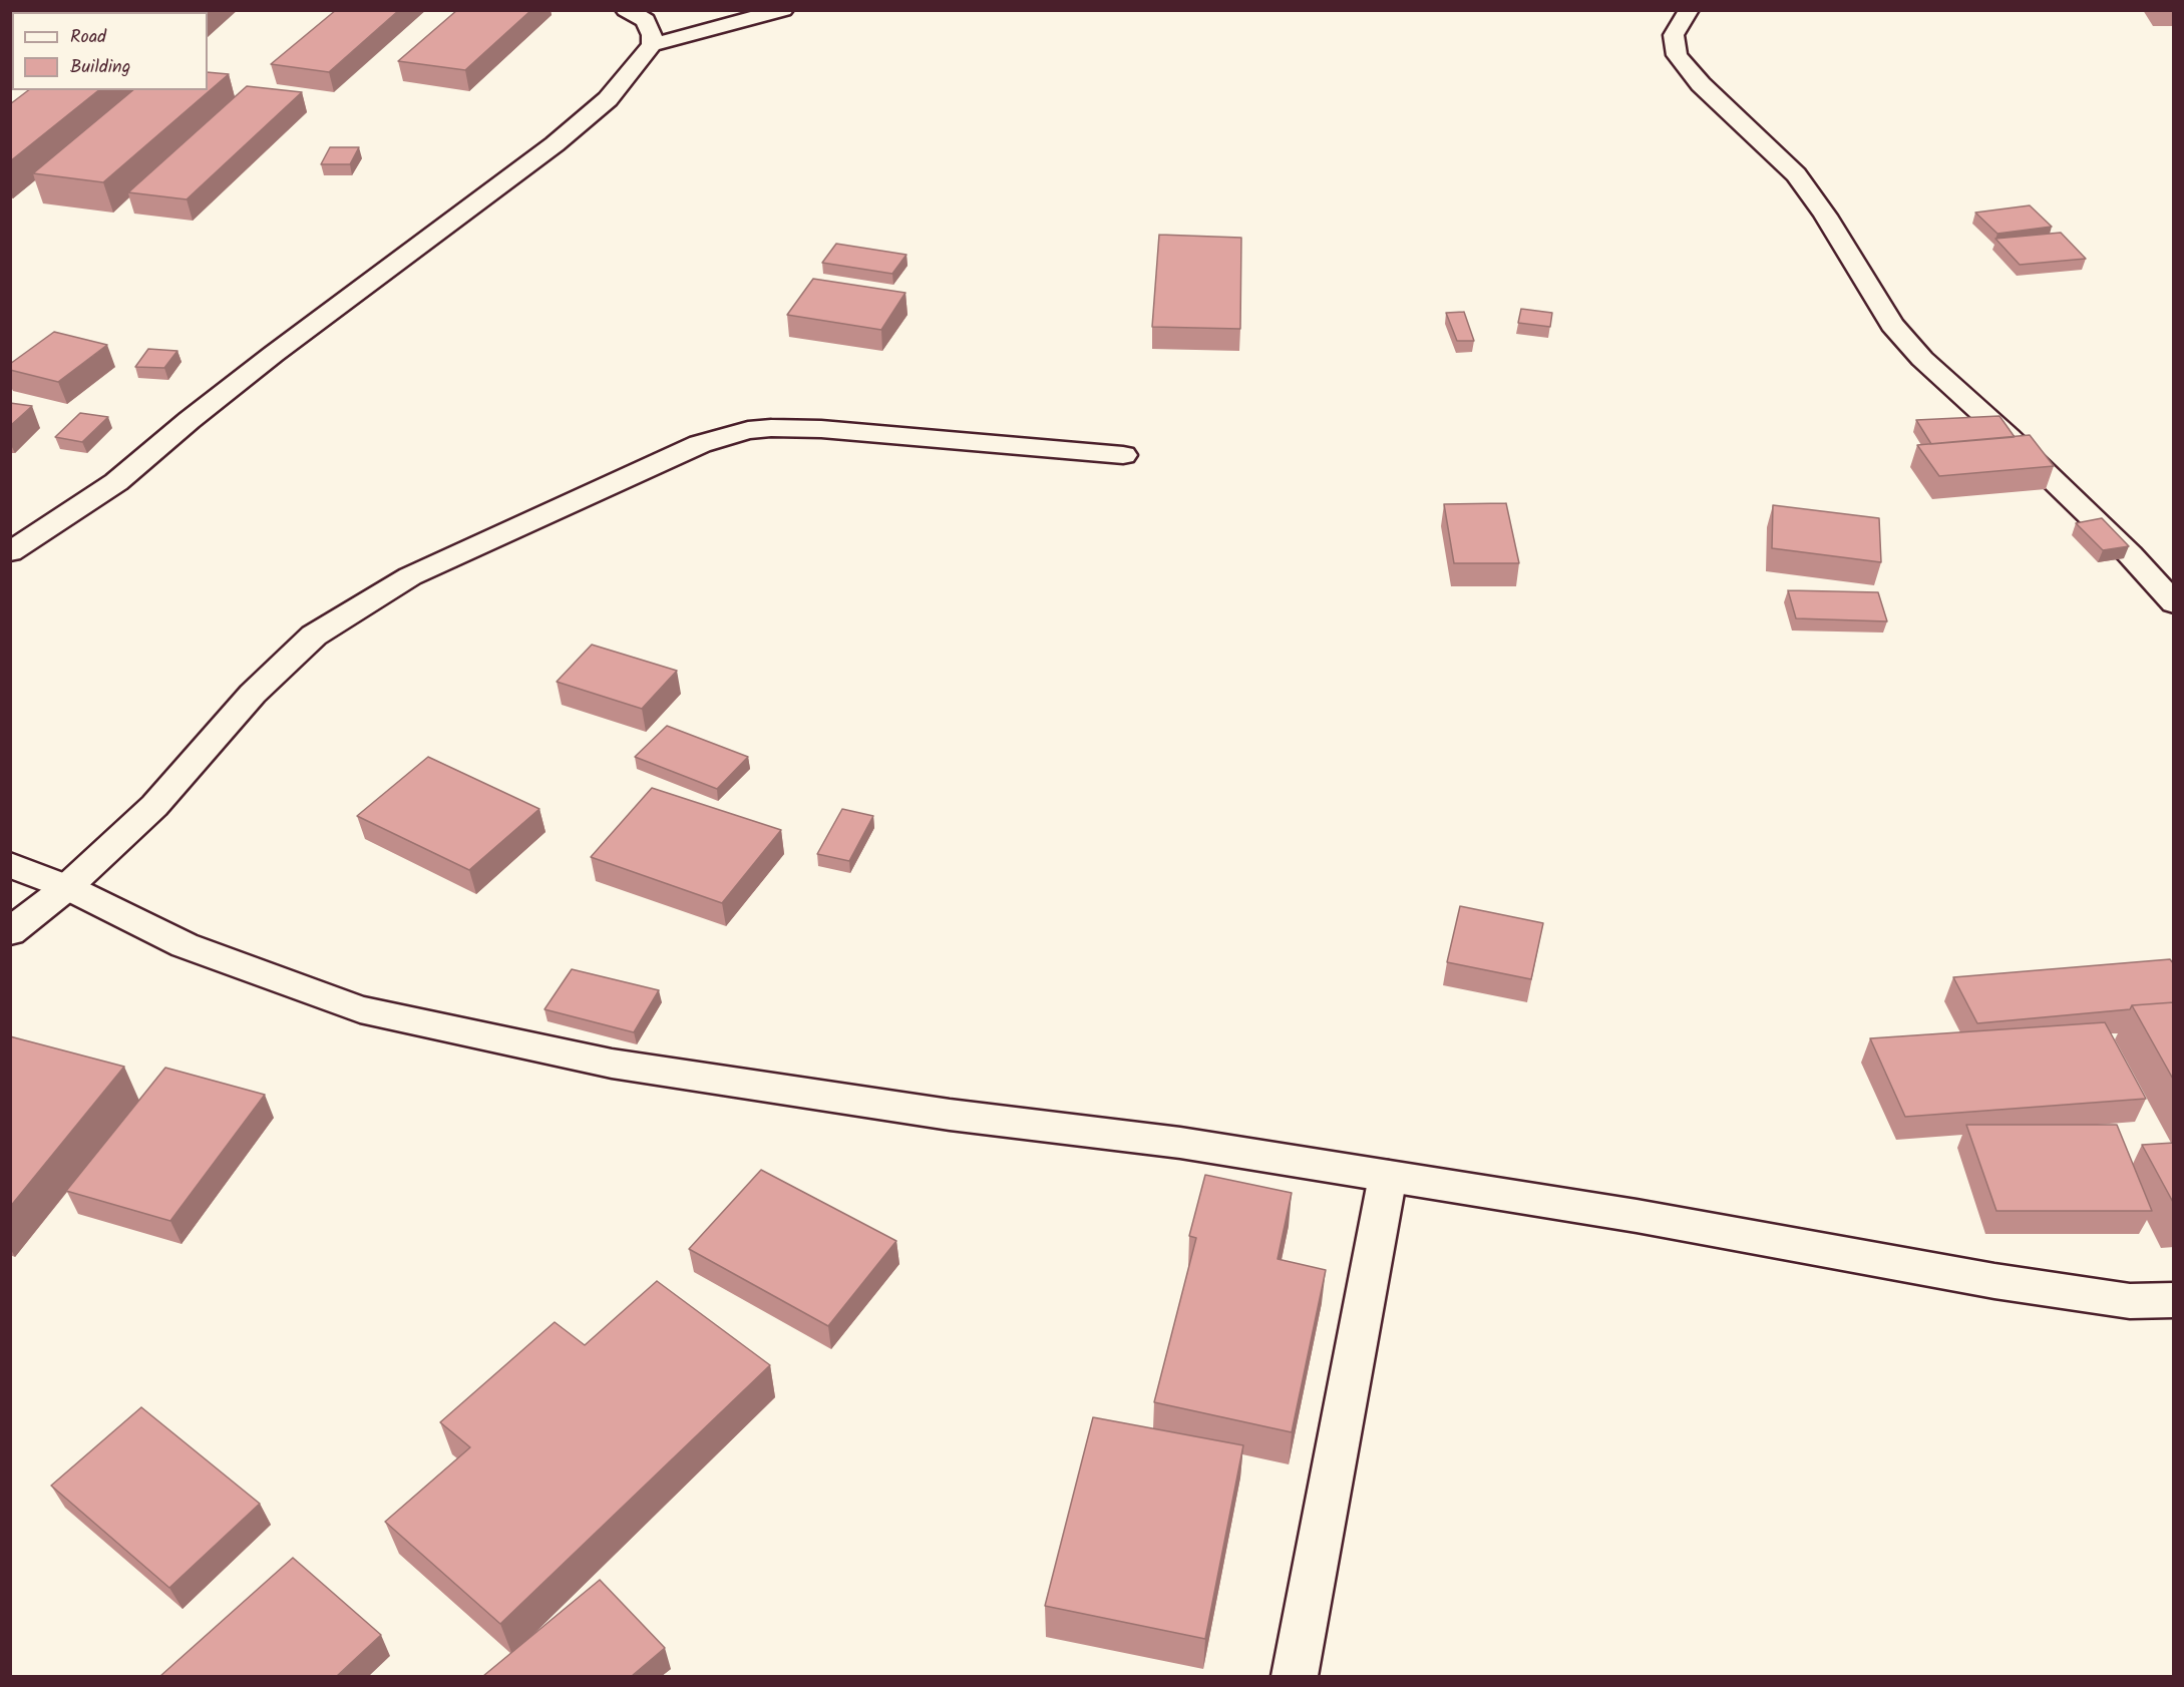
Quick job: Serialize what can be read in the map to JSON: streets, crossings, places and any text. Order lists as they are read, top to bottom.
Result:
{
  "legend": ["Road", "Building"]
}
